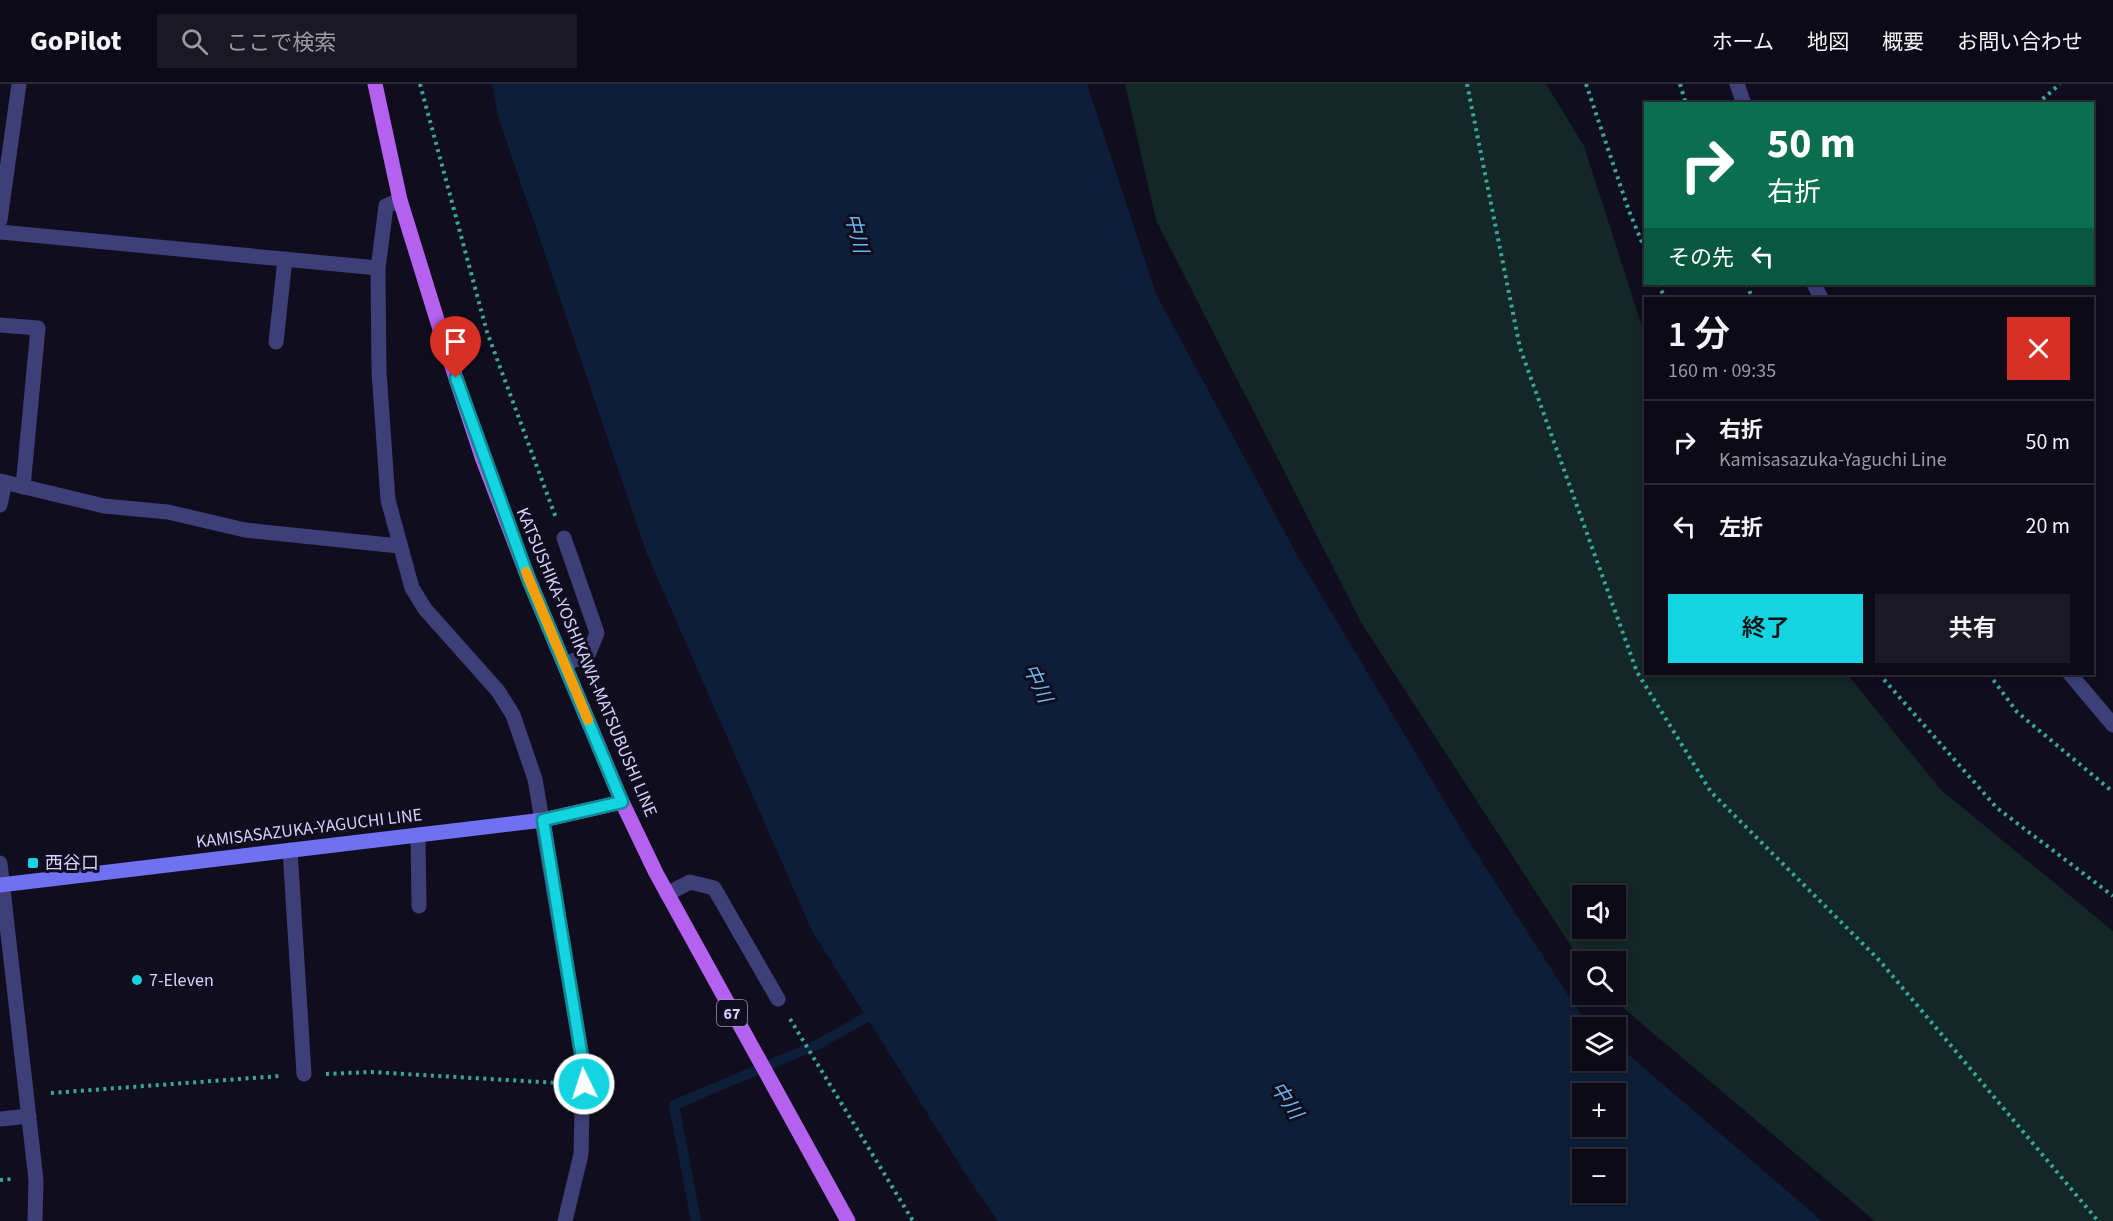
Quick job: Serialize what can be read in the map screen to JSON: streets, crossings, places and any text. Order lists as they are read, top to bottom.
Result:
{
  "streets": {
    "main road": ["KATSUSHIKA-YOSHIKAWA-MATSUBUSHI LINE", "KAMISASAZUKA-YAGUCHI LINE", "67"]
  },
  "crossings": [
    ["KATSUSHIKA-YOSHIKAWA-MATSUBUSHI LINE", "KAMISASAZUKA-YAGUCHI LINE"]
  ],
  "water": ["中川"],
  "places": {
    "transit": ["西谷口"],
    "other": ["7-Eleven"]
  },
  "page": {
    "header": "GoPilot",
    "search": "ここで検索",
    "nav": [
      "ホーム",
      "地図",
      "概要",
      "お問い合わせ"
    ],
    "turn": ["50 m", "右折"],
    "then": "その先",
    "heading": ["1 分", "160 m · 09:35"],
    "list": [
      {
        "name": "右折",
        "note": "Kamisasazuka-Yaguchi Line",
        "value": "50 m"
      },
      {
        "name": "左折",
        "value": "20 m"
      }
    ],
    "buttons": ["終了", "共有"],
    "map_buttons": ["+", "−"]
  }
}
